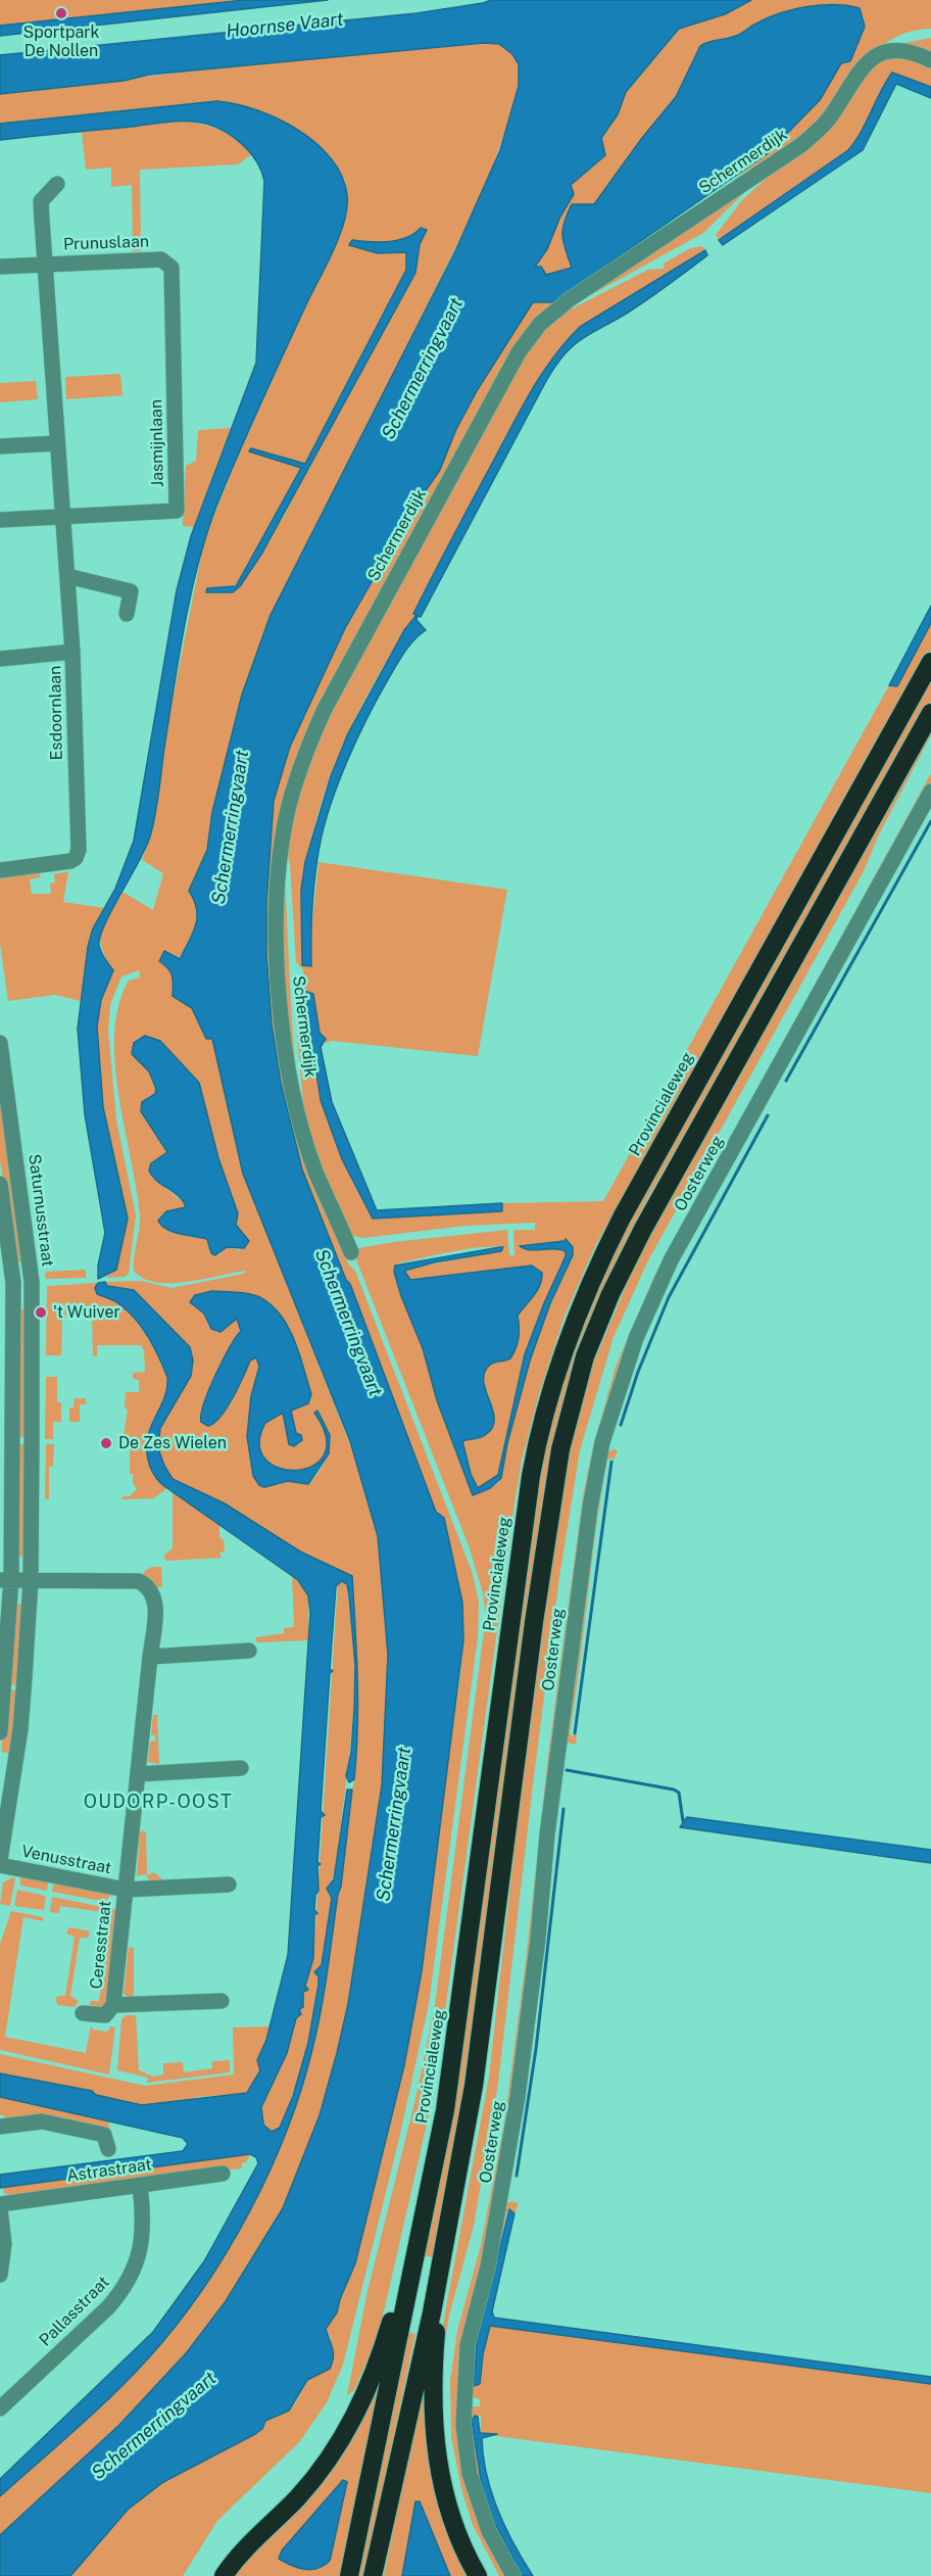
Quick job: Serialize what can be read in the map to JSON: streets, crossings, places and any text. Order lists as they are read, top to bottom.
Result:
{
  "streets": {
    "highway": ["Provincialeweg"],
    "street": [
      "Schermerdijk",
      "Prunuslaan",
      "Jasmijnlaan",
      "Esdoornlaan",
      "Oosterweg",
      "Saturnusstraat",
      "Venusstraat",
      "Ceresstraat",
      "Astrastraat",
      "Pallasstraat"
    ]
  },
  "crossings": [
    ["Prunuslaan", "Jasmijnlaan"],
    ["Prunuslaan", "Esdoornlaan"],
    ["Jasmijnlaan", "Esdoornlaan"],
    ["Saturnusstraat", "Ceresstraat"],
    ["Venusstraat", "Ceresstraat"],
    ["Astrastraat", "Pallasstraat"]
  ],
  "districts": ["OUDORP-OOST"],
  "water": ["Hoornse Vaart", "Schermerringvaart"],
  "places": ["Sportpark De Nollen", "'t Wuiver", "De Zes Wielen"]
}
